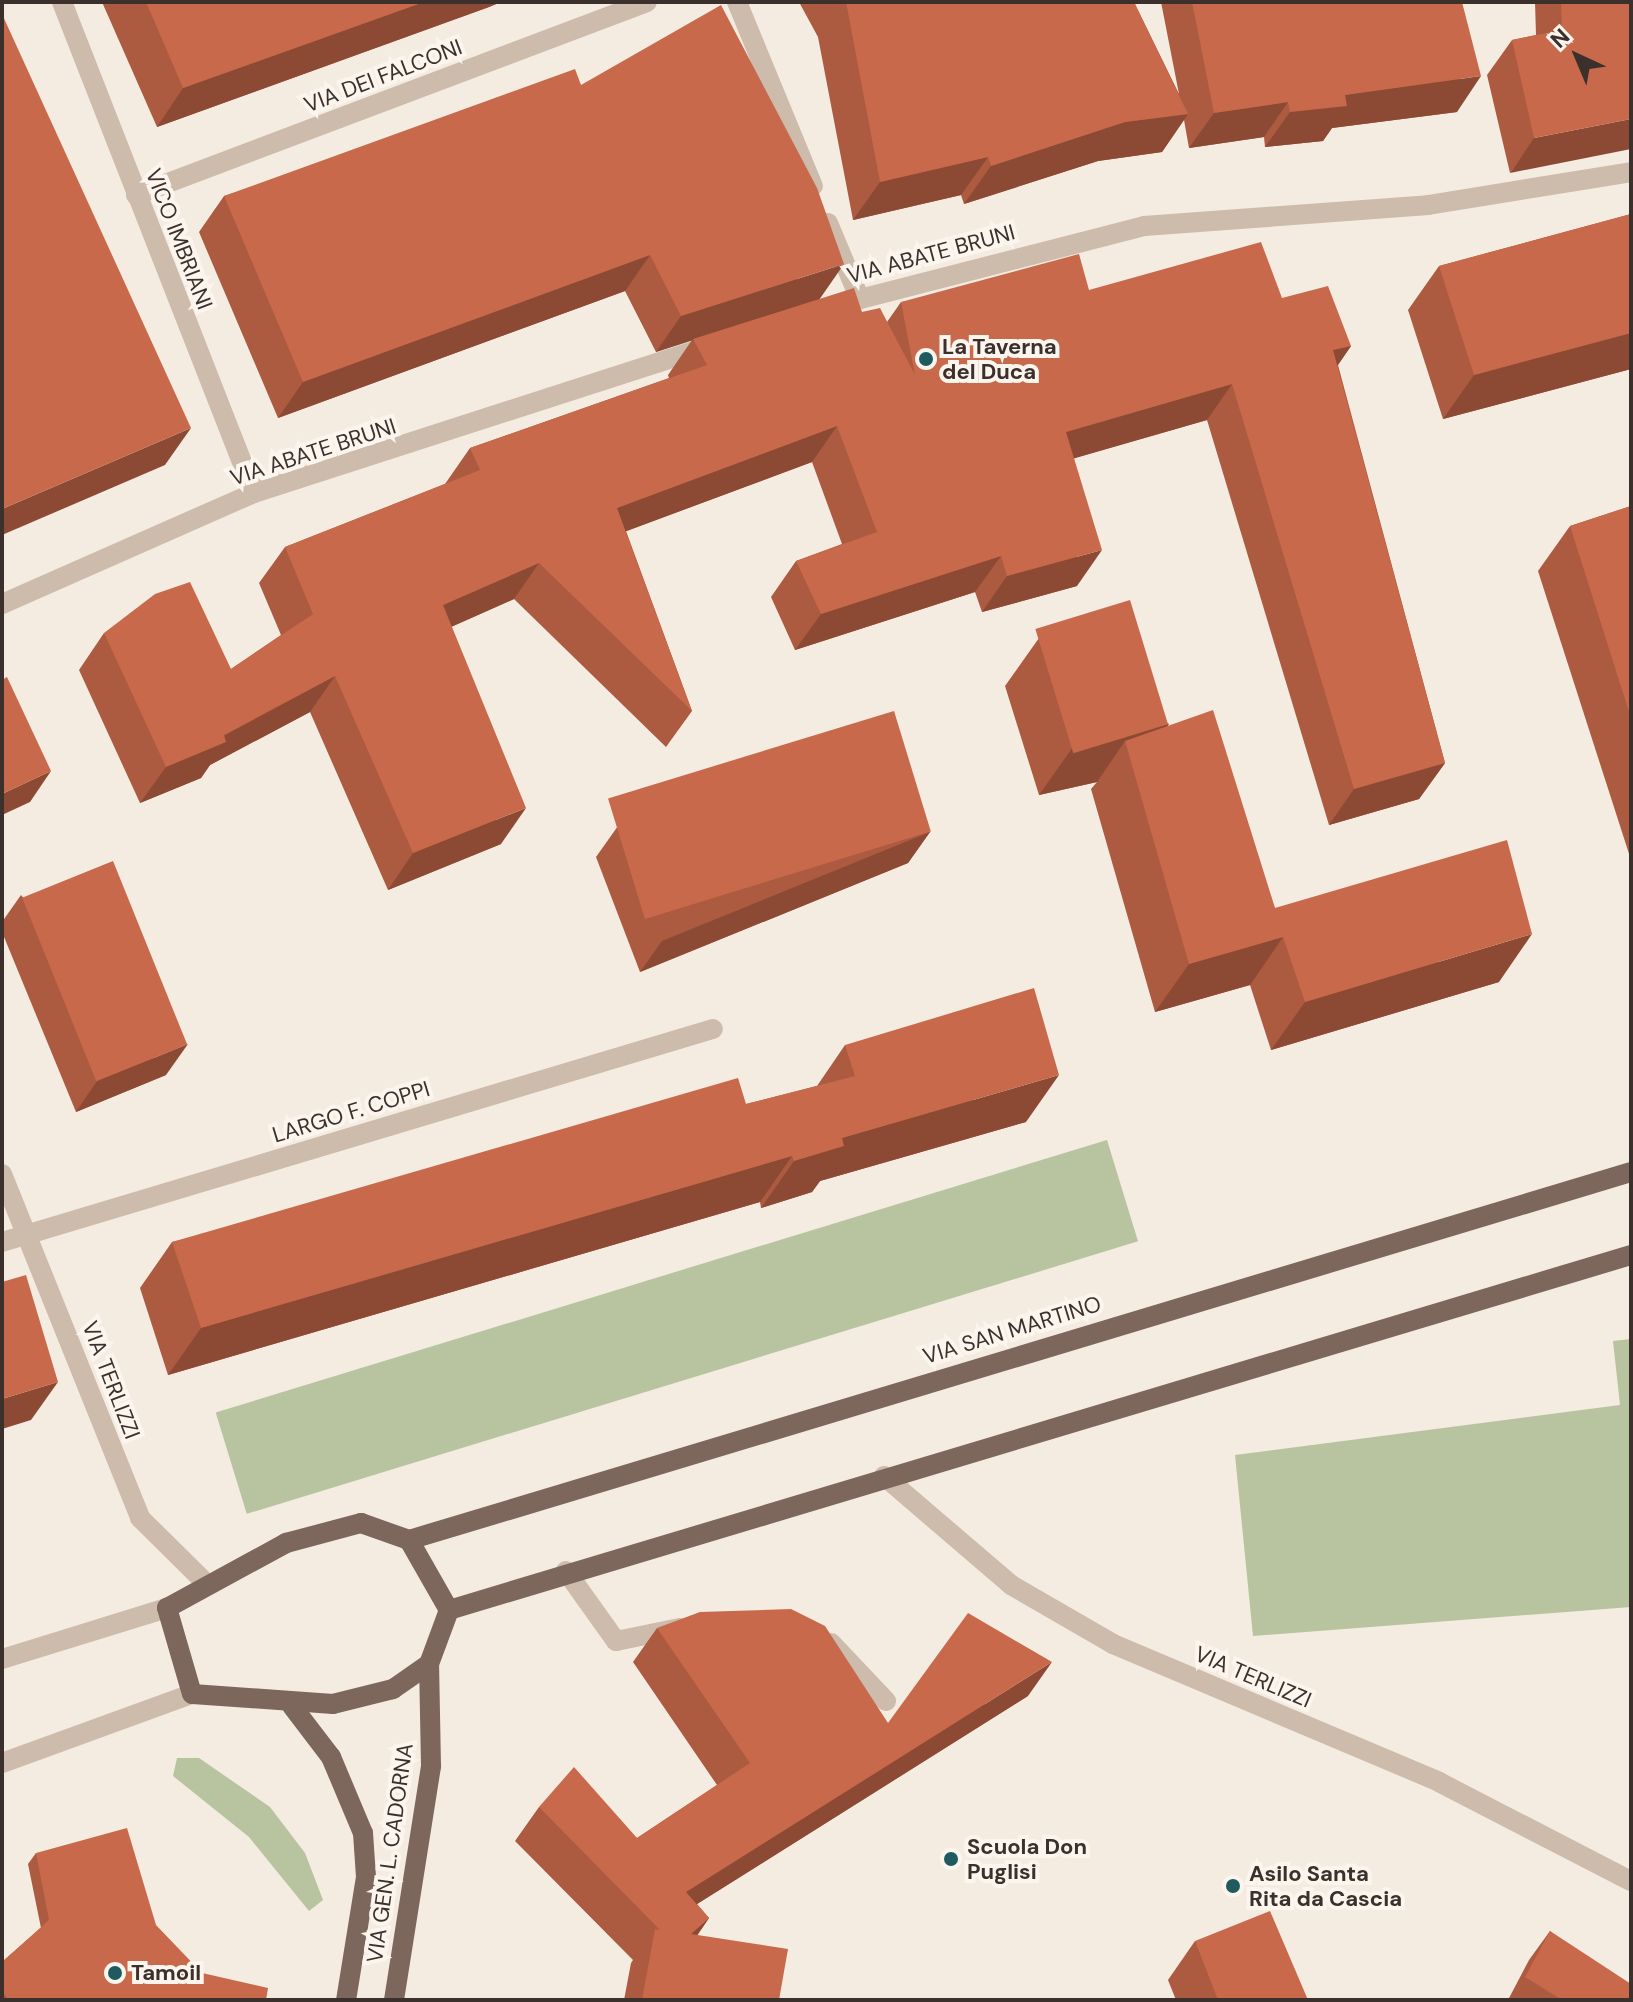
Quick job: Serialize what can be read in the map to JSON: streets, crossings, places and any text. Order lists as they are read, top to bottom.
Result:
{
  "streets": {
    "main road": ["VIA SAN MARTINO", "VIA GEN. L. CADORNA"],
    "street": [
      "VIA DEI FALCONI",
      "VICO IMBRIANI",
      "VIA ABATE BRUNI",
      "LARGO F. COPPI",
      "VIA TERLIZZI"
    ]
  },
  "crossings": [
    ["VIA DEI FALCONI", "VICO IMBRIANI"],
    ["VICO IMBRIANI", "VIA ABATE BRUNI"],
    ["LARGO F. COPPI", "VIA TERLIZZI"]
  ],
  "places": [
    "La Taverna del Duca",
    "Scuola Don Puglisi",
    "Asilo Santa Rita da Cascia",
    "Tamoil"
  ],
  "north": "top left"
}
